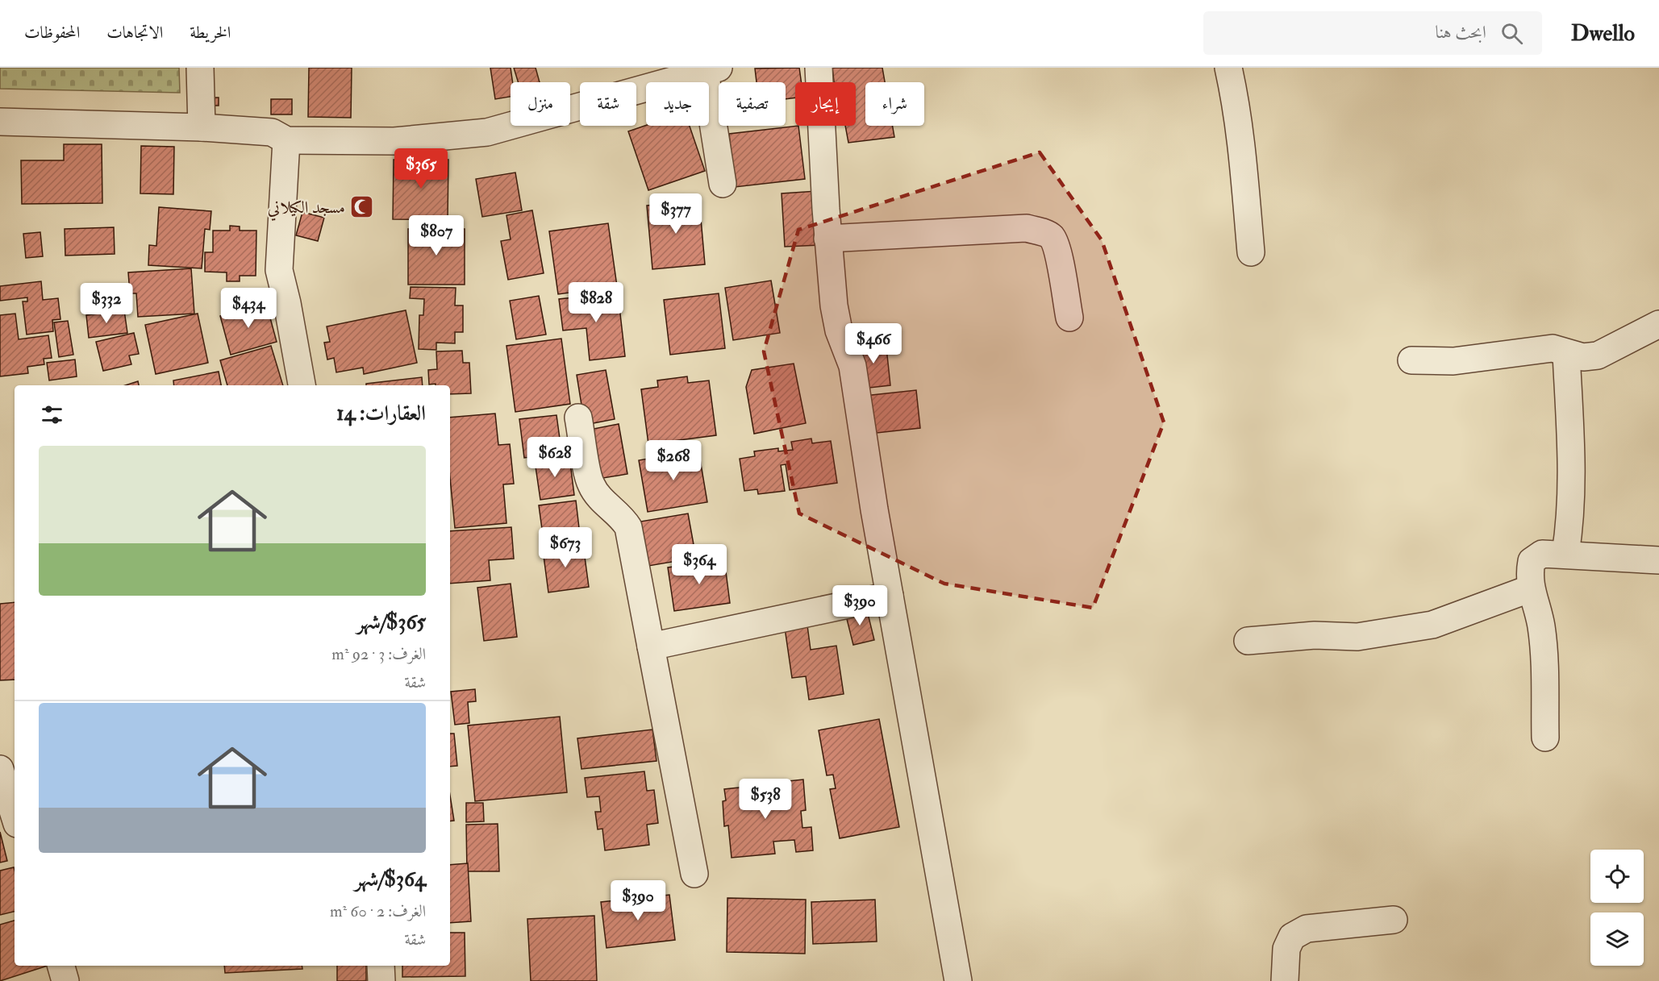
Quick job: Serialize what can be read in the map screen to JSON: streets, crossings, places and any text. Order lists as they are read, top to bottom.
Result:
{
  "places": {
    "mosque": ["مسجد الكيلاني"]
  },
  "page": {
    "header": "Dwello",
    "search": "ابحث هنا",
    "nav": ["الخريطة", "الاتجاهات", "المحفوظات"],
    "chip": [
      "شراء",
      "إيجار",
      "تصفية",
      "جديد",
      "شقة",
      "منزل"
    ],
    "price": [
      "$365",
      "$377",
      "$807",
      "$828",
      "$332",
      "$434",
      "$466",
      "$628",
      "$268",
      "$673",
      "$364",
      "$390",
      "$538",
      "$390"
    ],
    "heading": "العقارات: 14",
    "list": [
      {
        "name": "$365/شهر",
        "note": "الغرف: 3 · 92 m² · شقة"
      },
      {
        "name": "$364/شهر",
        "note": "الغرف: 2 · 60 m² · شقة"
      }
    ]
  }
}
